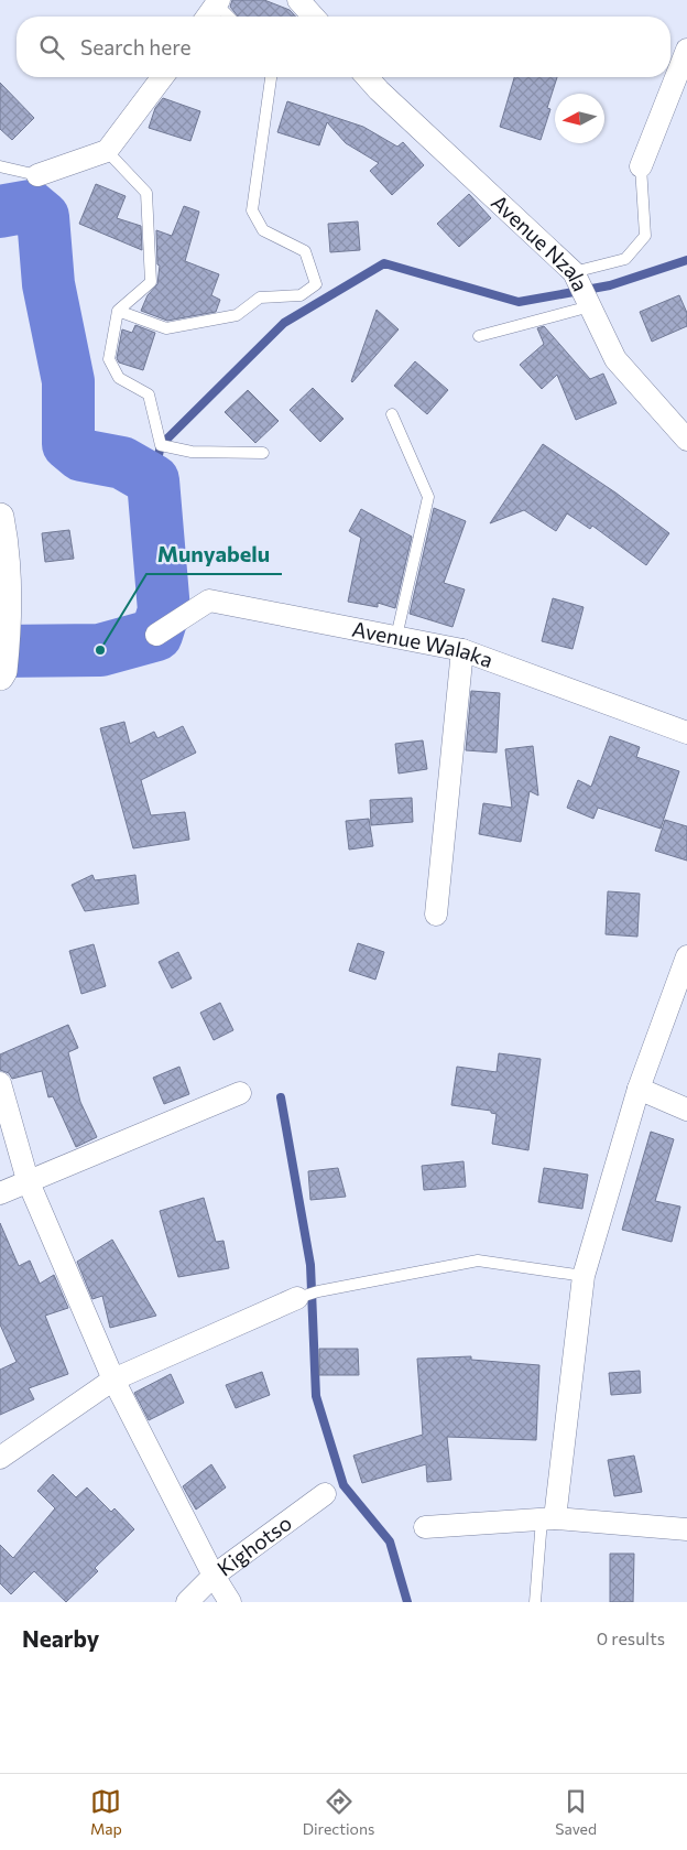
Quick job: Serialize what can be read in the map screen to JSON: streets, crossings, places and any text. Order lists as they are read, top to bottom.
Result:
{
  "streets": {
    "street": ["Avenue Nzala", "Avenue Walaka", "Kighotso"]
  },
  "places": ["Munyabelu"],
  "north": "left",
  "page": {
    "search": "Search here",
    "heading": ["Nearby", "0 results"],
    "nav": ["Map", "Directions", "Saved"]
  }
}
